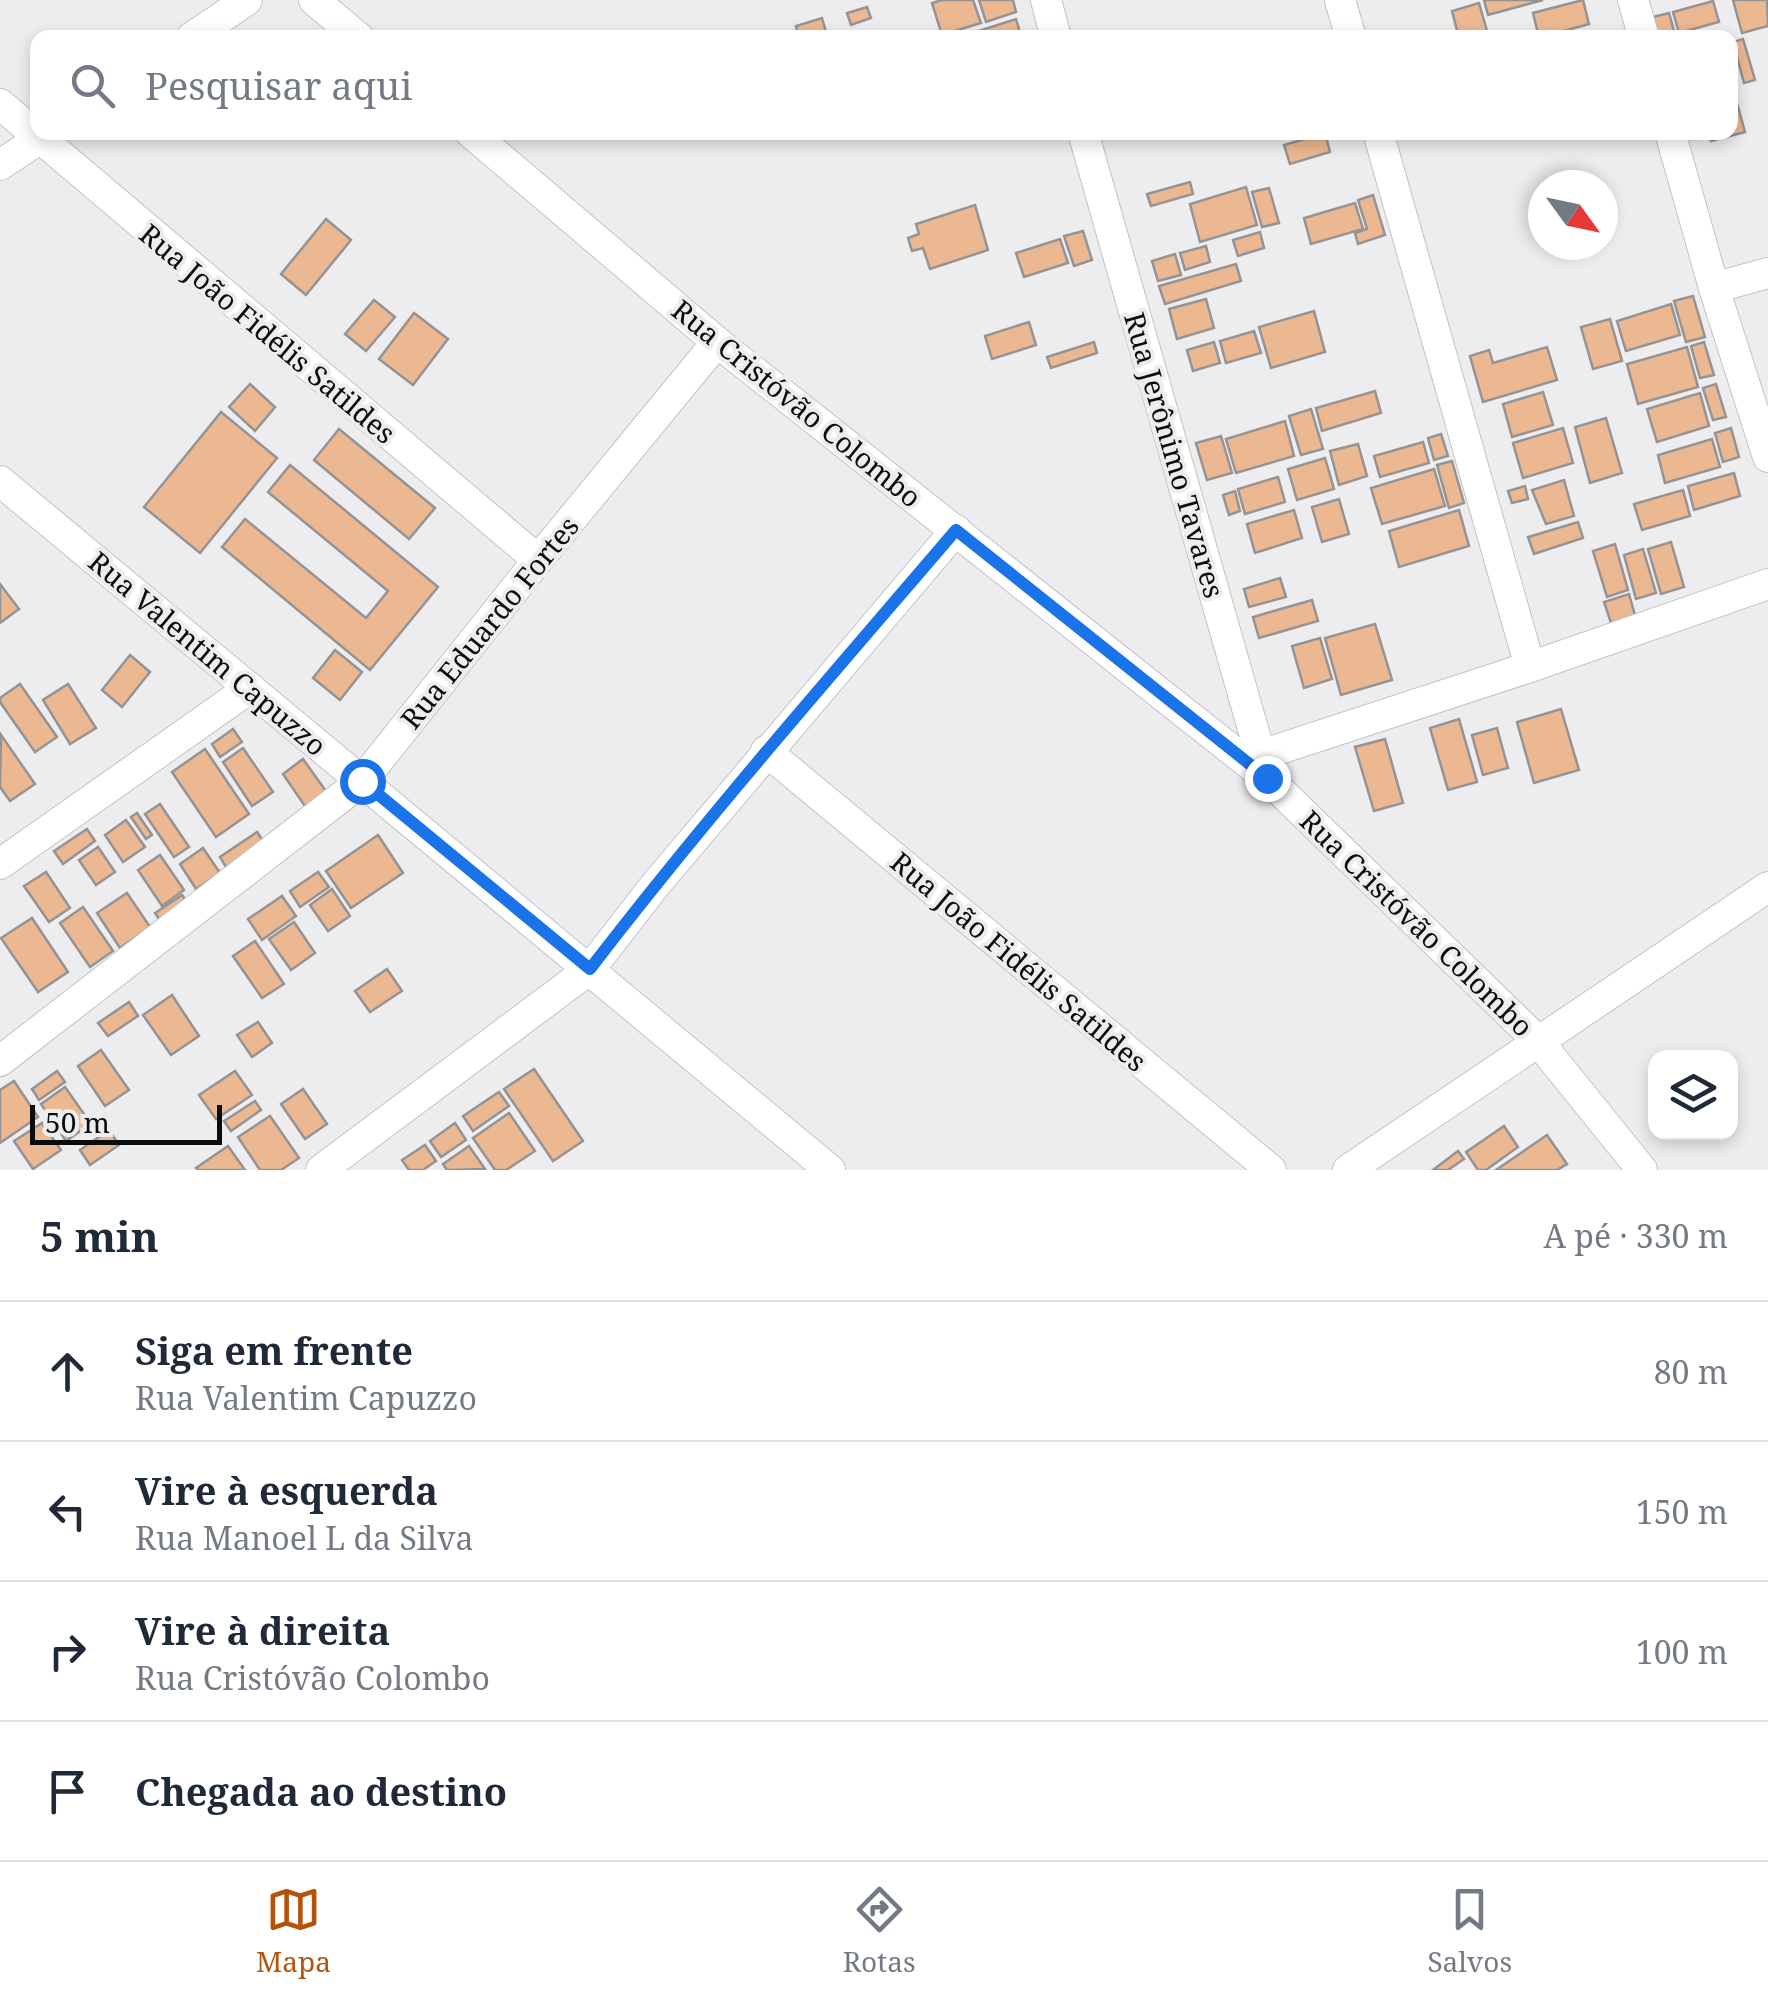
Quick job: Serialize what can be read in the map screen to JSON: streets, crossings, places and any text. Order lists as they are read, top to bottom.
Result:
{
  "streets": {
    "street": [
      "Rua João Fidélis Satildes",
      "Rua Cristóvão Colombo",
      "Rua Jerônimo Tavares",
      "Rua Eduardo Fortes",
      "Rua Valentim Capuzzo"
    ]
  },
  "crossings": [
    ["Rua João Fidélis Satildes", "Rua Eduardo Fortes"],
    ["Rua Cristóvão Colombo", "Rua Jerônimo Tavares"],
    ["Rua Cristóvão Colombo", "Rua Eduardo Fortes"],
    ["Rua Eduardo Fortes", "Rua Valentim Capuzzo"]
  ],
  "scale_bar": "50 m",
  "north": "bottom right",
  "page": {
    "search": "Pesquisar aqui",
    "scale": "50 m",
    "heading": ["5 min", "A pé · 330 m"],
    "list": [
      ["Siga em frente", "Rua Valentim Capuzzo", "80 m"],
      ["Vire à esquerda", "Rua Manoel L da Silva", "150 m"],
      ["Vire à direita", "Rua Cristóvão Colombo", "100 m"],
      "Chegada ao destino"
    ],
    "nav": ["Mapa", "Rotas", "Salvos"]
  }
}
